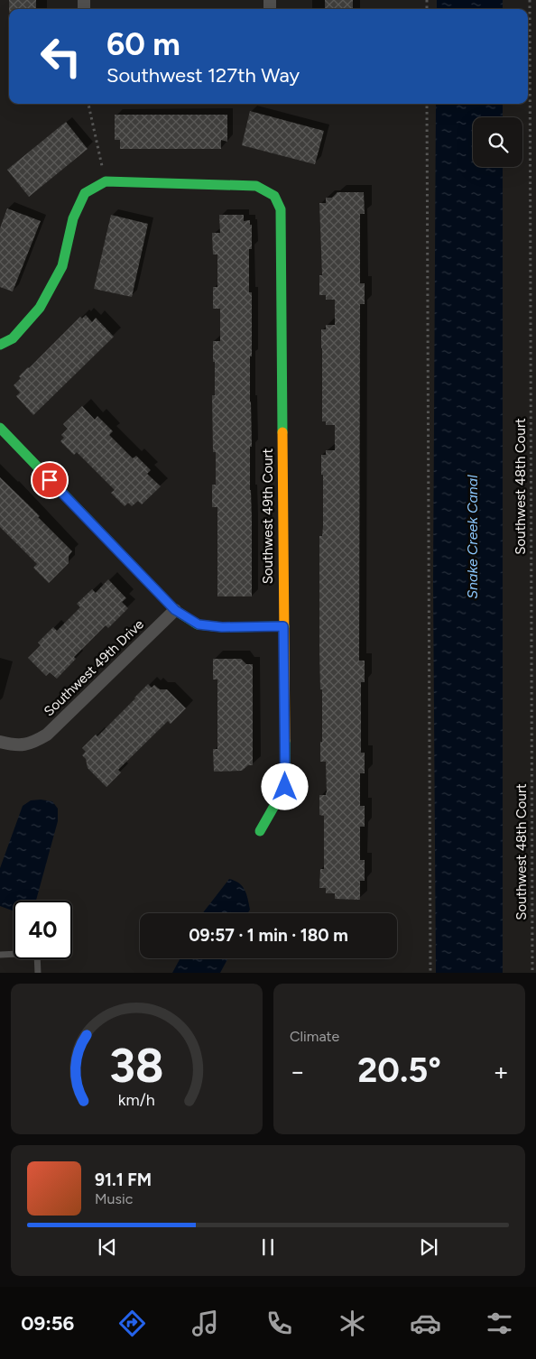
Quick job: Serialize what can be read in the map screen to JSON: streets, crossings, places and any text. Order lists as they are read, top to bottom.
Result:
{
  "streets": {
    "street": ["Southwest 49th Court", "Southwest 49th Drive"],
    "path": ["Southwest 48th Court"]
  },
  "water": ["Snake Creek Canal"],
  "page": {
    "turn": ["60 m", "Southwest 127th Way"],
    "limit": "40",
    "trip": "09:57 · 1 min · 180 m",
    "tile": "Climate",
    "heat": ["−", "20.5°", "+"],
    "song": ["91.1 FM", "Music"],
    "tabs": "09:56",
    "gauge": ["38", "km/h"]
  }
}
